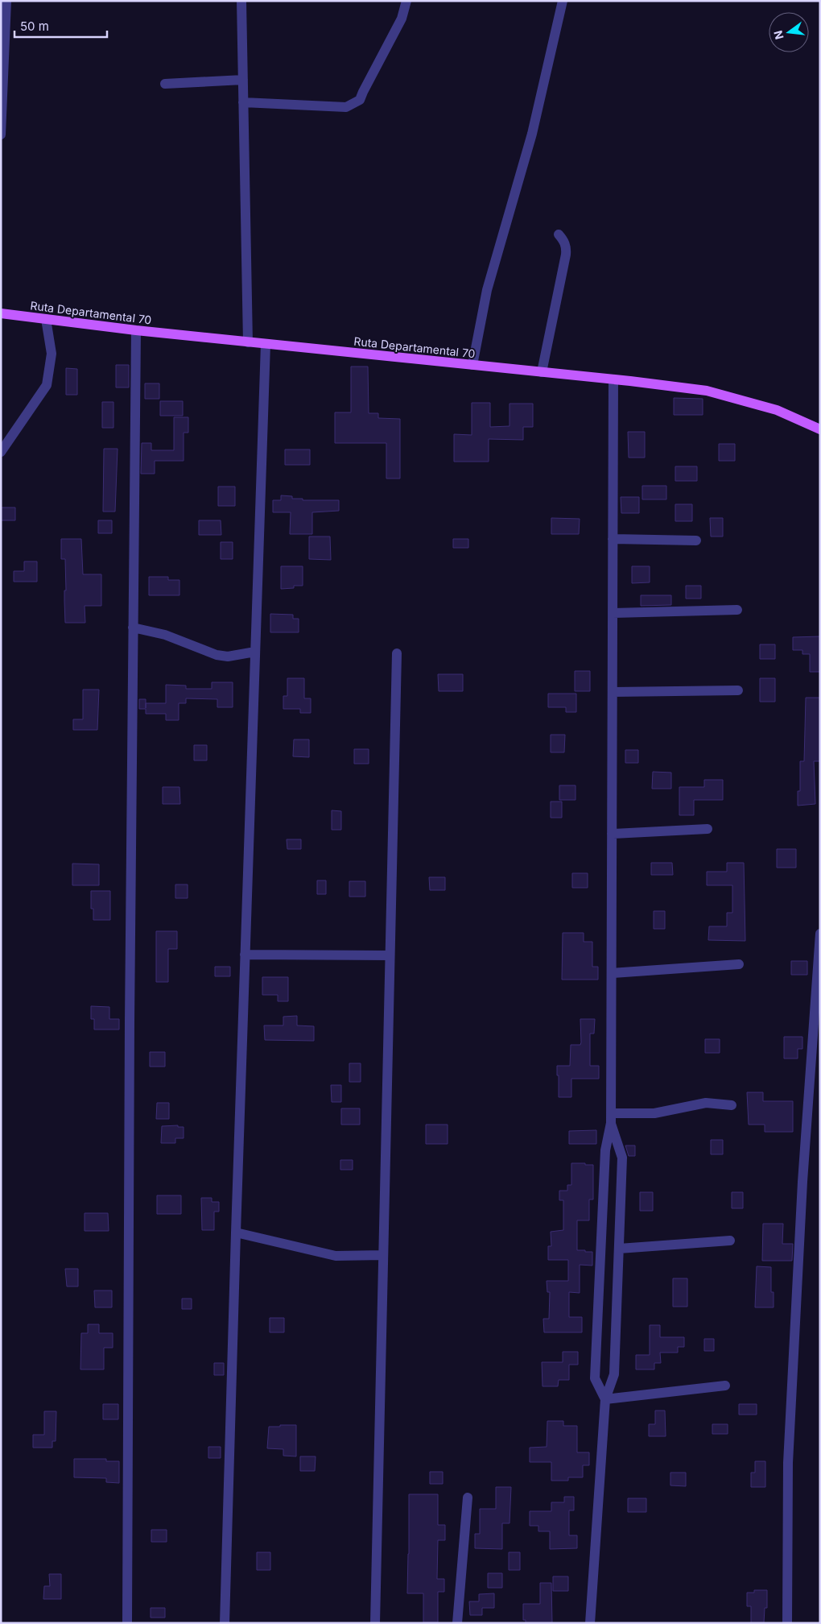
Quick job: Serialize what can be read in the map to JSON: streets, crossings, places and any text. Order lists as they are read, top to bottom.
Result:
{
  "streets": {
    "main road": ["Ruta Departamental 70"]
  },
  "scale_bar": "50 m",
  "north": "left"
}
